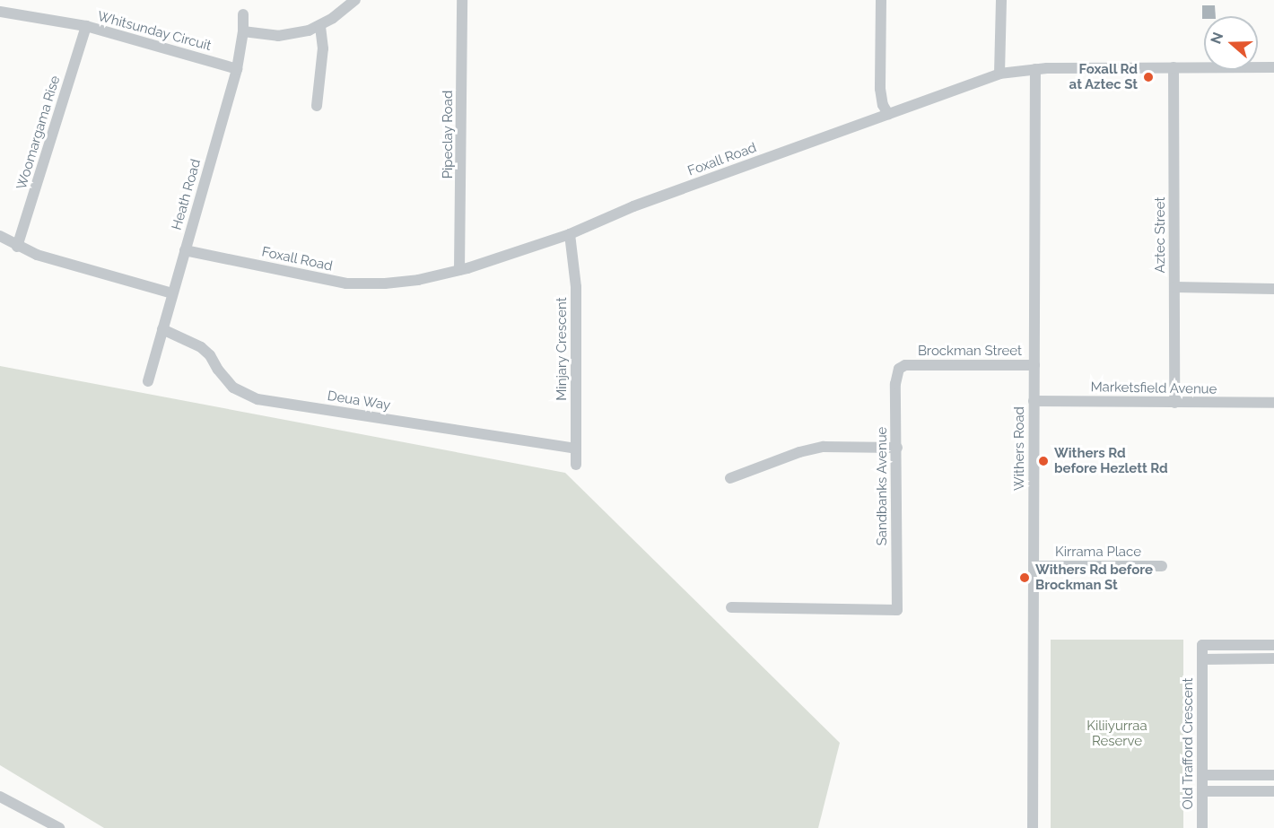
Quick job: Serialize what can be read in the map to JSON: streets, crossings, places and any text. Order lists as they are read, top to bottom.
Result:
{
  "streets": {
    "street": [
      "Whitsunday Circuit",
      "Woomargama Rise",
      "Pipeclay Road",
      "Foxall Road",
      "Heath Road",
      "Aztec Street",
      "Minjary Crescent",
      "Brockman Street",
      "Marketsfield Avenue",
      "Deua Way",
      "Withers Road",
      "Sandbanks Avenue",
      "Kirrama Place",
      "Old Trafford Crescent"
    ]
  },
  "crossings": [
    ["Whitsunday Circuit", "Woomargama Rise"],
    ["Whitsunday Circuit", "Heath Road"],
    ["Pipeclay Road", "Foxall Road"],
    ["Foxall Road", "Heath Road"],
    ["Foxall Road", "Aztec Street"],
    ["Foxall Road", "Minjary Crescent"],
    ["Foxall Road", "Withers Road"],
    ["Heath Road", "Deua Way"],
    ["Aztec Street", "Marketsfield Avenue"],
    ["Minjary Crescent", "Deua Way"],
    ["Brockman Street", "Withers Road"],
    ["Brockman Street", "Sandbanks Avenue"],
    ["Marketsfield Avenue", "Withers Road"],
    ["Withers Road", "Kirrama Place"]
  ],
  "parks": ["Kiliiyurraa Reserve"],
  "places": ["Foxall Rd at Aztec St", "Withers Rd before Hezlett Rd", "Withers Rd before Brockman St"],
  "north": "left"
}
